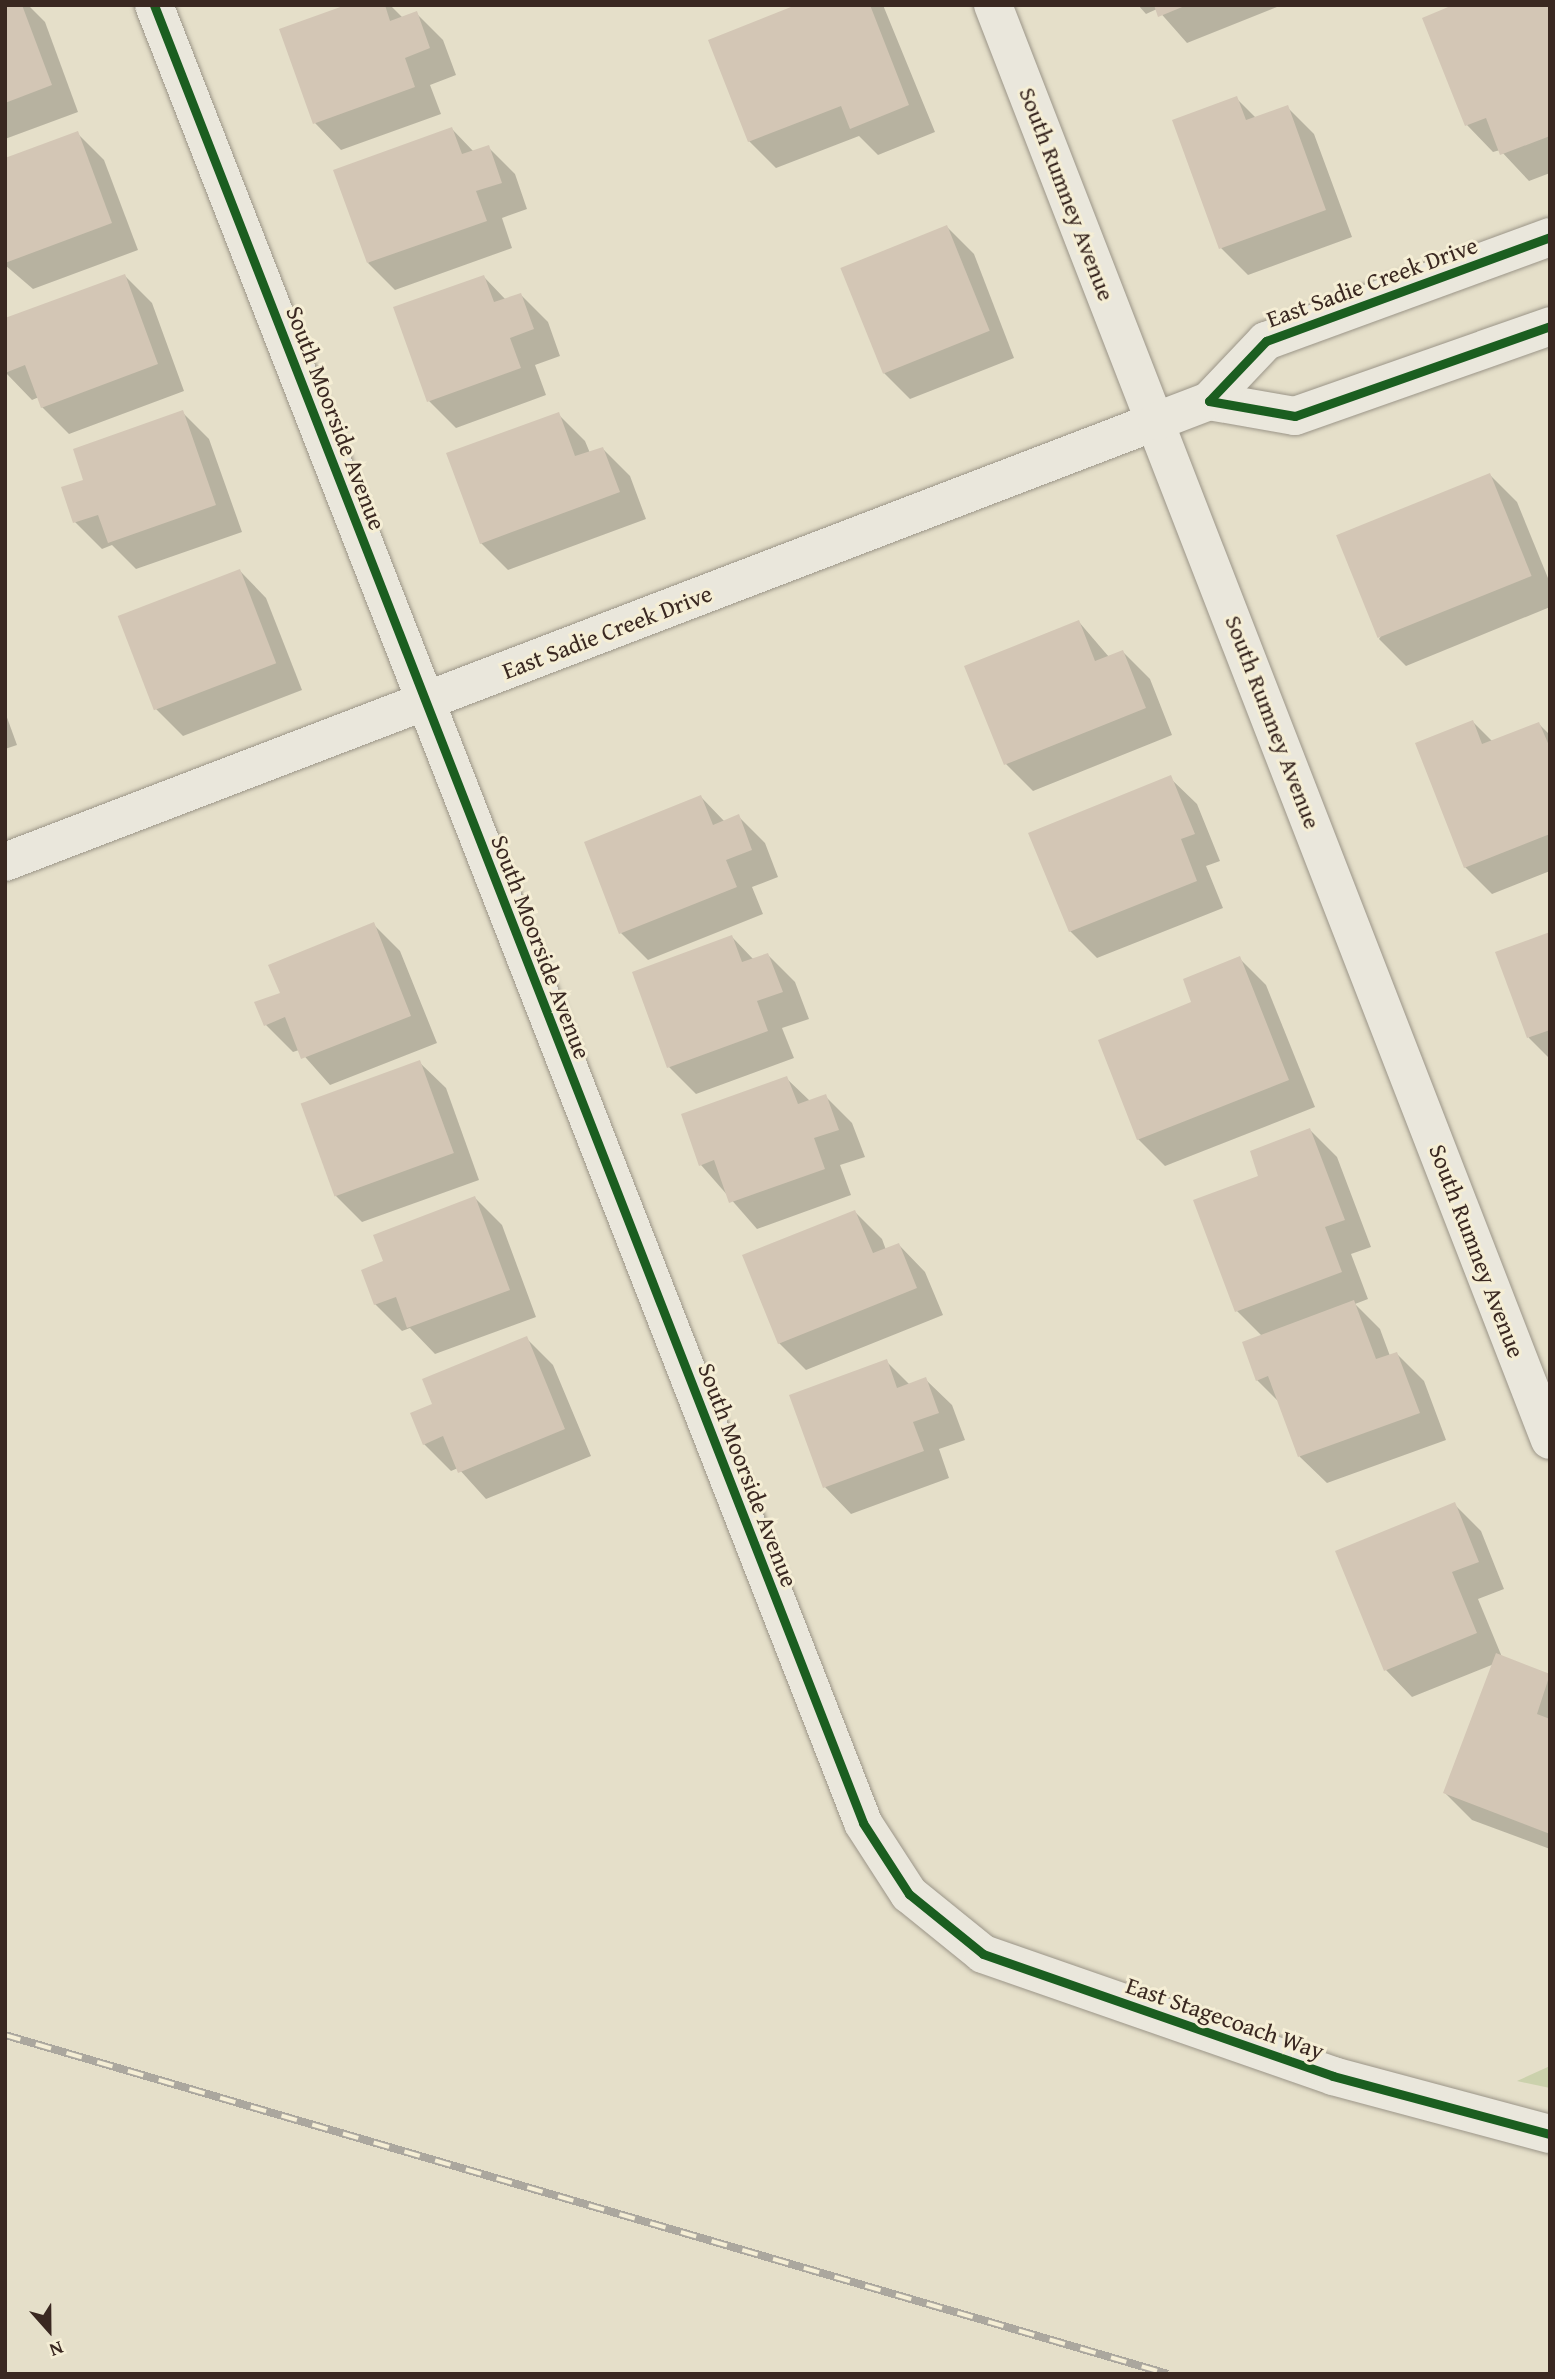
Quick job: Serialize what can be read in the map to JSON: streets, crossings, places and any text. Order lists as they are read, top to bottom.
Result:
{
  "streets": {
    "street": [
      "South Rumney Avenue",
      "East Sadie Creek Drive",
      "South Moorside Avenue",
      "East Stagecoach Way"
    ]
  },
  "crossings": [
    ["South Rumney Avenue", "East Sadie Creek Drive"],
    ["East Sadie Creek Drive", "South Moorside Avenue"],
    ["South Moorside Avenue", "East Stagecoach Way"]
  ],
  "north": "bottom"
}
